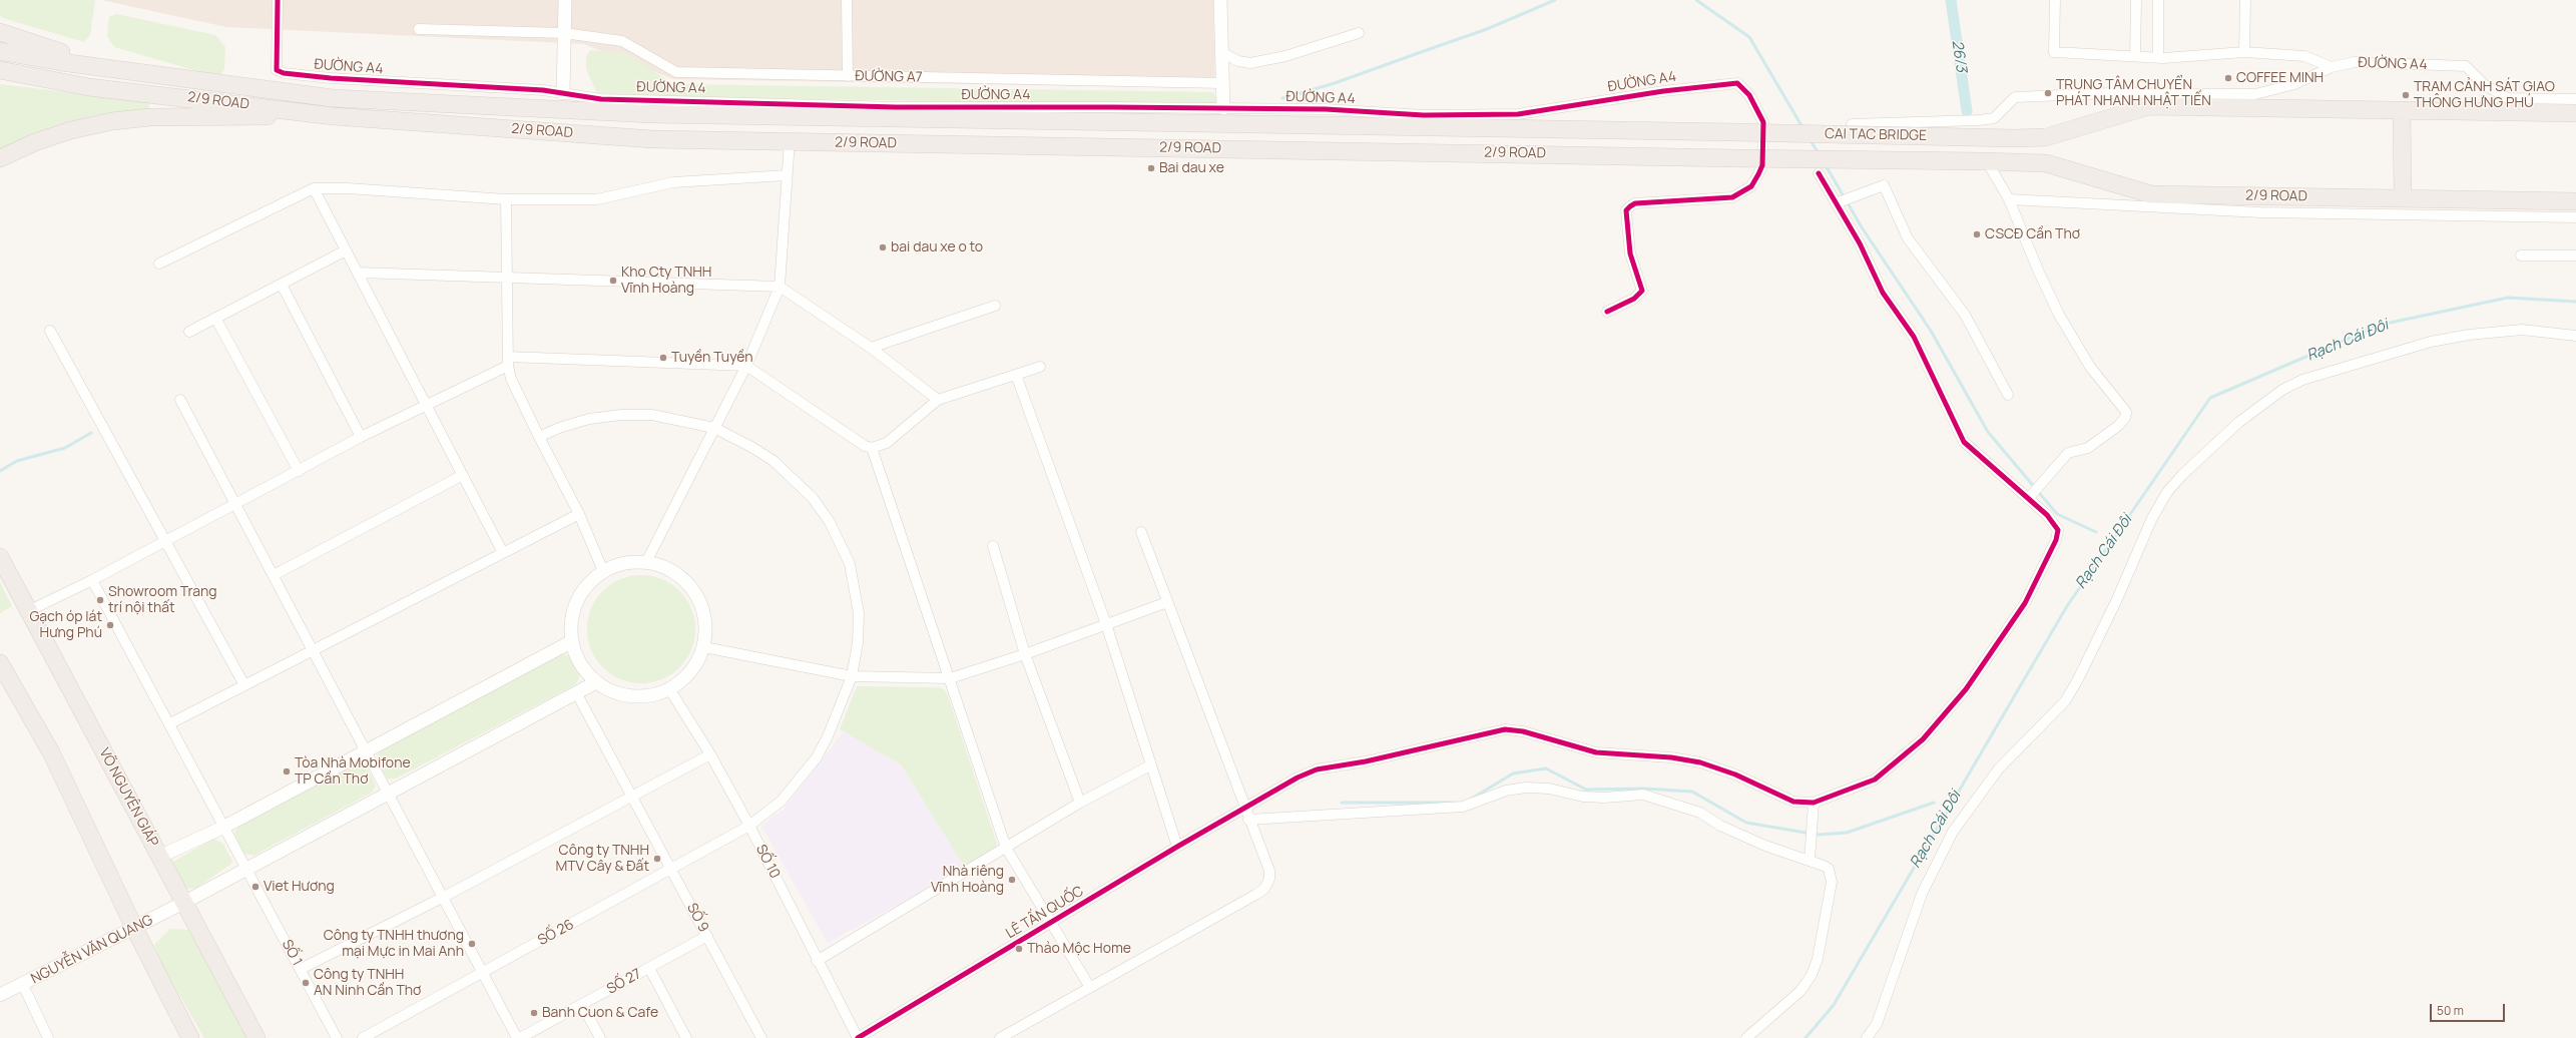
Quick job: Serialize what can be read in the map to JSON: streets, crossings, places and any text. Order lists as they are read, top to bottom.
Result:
{
  "streets": {
    "highway": ["2/9 ROAD", "CAI TAC BRIDGE", "VÕ NGUYÊN GIÁP"],
    "street": [
      "ĐƯỜNG A4",
      "ĐƯỜNG A7",
      "SỐ 10",
      "LÊ TẤN QUỐC",
      "SỐ 9",
      "SỐ 26",
      "NGUYỄN VĂN QUANG",
      "SỐ 1",
      "SỐ 27"
    ]
  },
  "crossings": [
    ["2/9 ROAD", "CAI TAC BRIDGE"],
    ["VÕ NGUYÊN GIÁP", "NGUYỄN VĂN QUANG"],
    ["SỐ 10", "LÊ TẤN QUỐC"],
    ["SỐ 10", "SỐ 26"],
    ["SỐ 10", "NGUYỄN VĂN QUANG"],
    ["SỐ 9", "SỐ 26"],
    ["SỐ 9", "NGUYỄN VĂN QUANG"],
    ["SỐ 9", "SỐ 27"],
    ["NGUYỄN VĂN QUANG", "SỐ 1"]
  ],
  "water": ["26/3", "Rạch Cái Đôi"],
  "places": [
    "COFFEE MINH",
    "TRUNG TÂM CHUYỂN PHÁT NHANH NHẬT TIẾN",
    "TRẠM CẢNH SÁT GIAO THÔNG HƯNG PHÚ",
    "Bai dau xe",
    "CSCĐ Cần Thơ",
    "bai dau xe o to",
    "Kho Cty TNHH Vĩnh Hoàng",
    "Tuyền Tuyền",
    "Showroom Trang trí nội thất",
    "Gạch óp lát Hưng Phú",
    "Tòa Nhà Mobifone TP Cần Thơ",
    "Công ty TNHH MTV Cây & Đất",
    "Nhà riêng Vĩnh Hoàng",
    "Viet Hương",
    "Công ty TNHH thương mại Mực in Mai Anh",
    "Thảo Mộc Home",
    "Công ty TNHH AN Ninh Cần Thơ",
    "Banh Cuon & Cafe"
  ],
  "scale_bar": "50 m"
}
